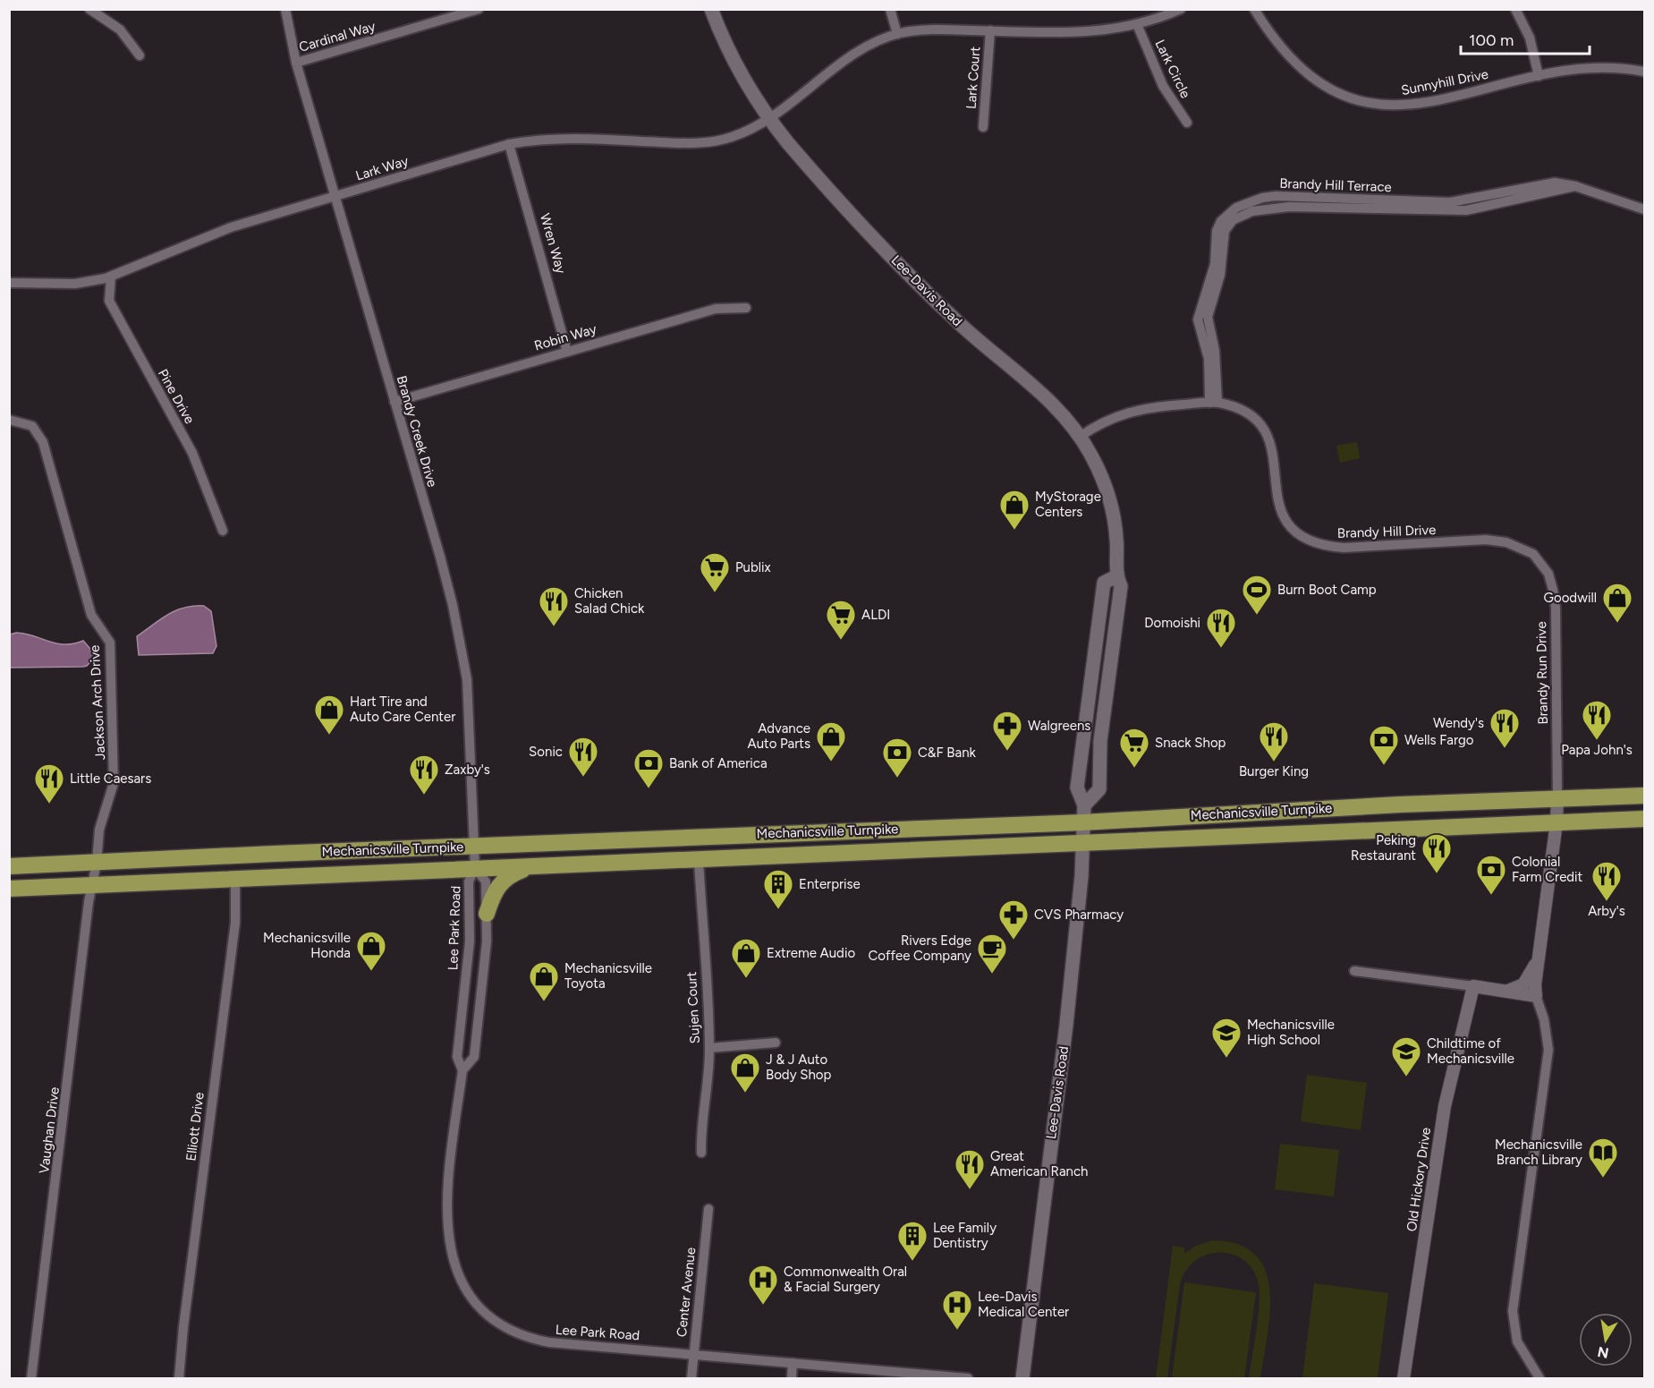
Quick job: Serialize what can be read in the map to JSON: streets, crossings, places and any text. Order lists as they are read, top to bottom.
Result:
{
  "streets": {
    "highway": ["Mechanicsville Turnpike"],
    "main road": ["Lee-Davis Road"],
    "street": [
      "Cardinal Way",
      "Lark Circle",
      "Lark Court",
      "Sunnyhill Drive",
      "Lark Way",
      "Brandy Hill Terrace",
      "Wren Way",
      "Robin Way",
      "Pine Drive",
      "Brandy Creek Drive",
      "Brandy Hill Drive",
      "Brandy Run Drive",
      "Jackson Arch Drive",
      "Lee Park Road",
      "Sujen Court",
      "Elliott Drive",
      "Vaughan Drive",
      "Old Hickory Drive",
      "Center Avenue"
    ]
  },
  "crossings": [
    ["Cardinal Way", "Brandy Creek Drive"],
    ["Lark Circle", "Lark Way"],
    ["Lark Court", "Lark Way"],
    ["Lark Way", "Wren Way"],
    ["Lark Way", "Lee-Davis Road"],
    ["Lark Way", "Pine Drive"],
    ["Lark Way", "Brandy Creek Drive"],
    ["Brandy Hill Terrace", "Brandy Hill Drive"],
    ["Wren Way", "Robin Way"],
    ["Lee-Davis Road", "Brandy Hill Drive"],
    ["Lee-Davis Road", "Mechanicsville Turnpike"],
    ["Robin Way", "Brandy Creek Drive"],
    ["Brandy Creek Drive", "Mechanicsville Turnpike"],
    ["Brandy Creek Drive", "Lee Park Road"],
    ["Brandy Hill Drive", "Brandy Run Drive"],
    ["Brandy Run Drive", "Mechanicsville Turnpike"],
    ["Jackson Arch Drive", "Mechanicsville Turnpike"],
    ["Jackson Arch Drive", "Vaughan Drive"],
    ["Mechanicsville Turnpike", "Lee Park Road"],
    ["Mechanicsville Turnpike", "Sujen Court"],
    ["Mechanicsville Turnpike", "Elliott Drive"],
    ["Mechanicsville Turnpike", "Vaughan Drive"],
    ["Lee Park Road", "Center Avenue"]
  ],
  "places": {
    "shop": [
      "MyStorage Centers",
      "Goodwill",
      "Hart Tire and Auto Care Center",
      "Advance Auto Parts",
      "Mechanicsville Honda",
      "Extreme Audio",
      "Mechanicsville Toyota",
      "J & J Auto Body Shop"
    ],
    "supermarket": ["Publix", "ALDI", "Snack Shop"],
    "sports": ["Burn Boot Camp"],
    "restaurant": [
      "Chicken Salad Chick",
      "Domoishi",
      "Papa John's",
      "Wendy's",
      "Burger King",
      "Sonic",
      "Zaxby's",
      "Little Caesars",
      "Peking Restaurant",
      "Arby's",
      "Great American Ranch"
    ],
    "pharmacy": ["Walgreens", "CVS Pharmacy"],
    "bank": [
      "Wells Fargo",
      "C&F Bank",
      "Bank of America",
      "Colonial Farm Credit"
    ],
    "building": ["Enterprise", "Lee Family Dentistry"],
    "cafe": ["Rivers Edge Coffee Company"],
    "school or university": ["Mechanicsville High School", "Childtime of Mechanicsville"],
    "library": ["Mechanicsville Branch Library"],
    "hospital": ["Commonwealth Oral & Facial Surgery", "Lee-Davis Medical Center"]
  },
  "scale_bar": "100 m",
  "north": "bottom"
}
